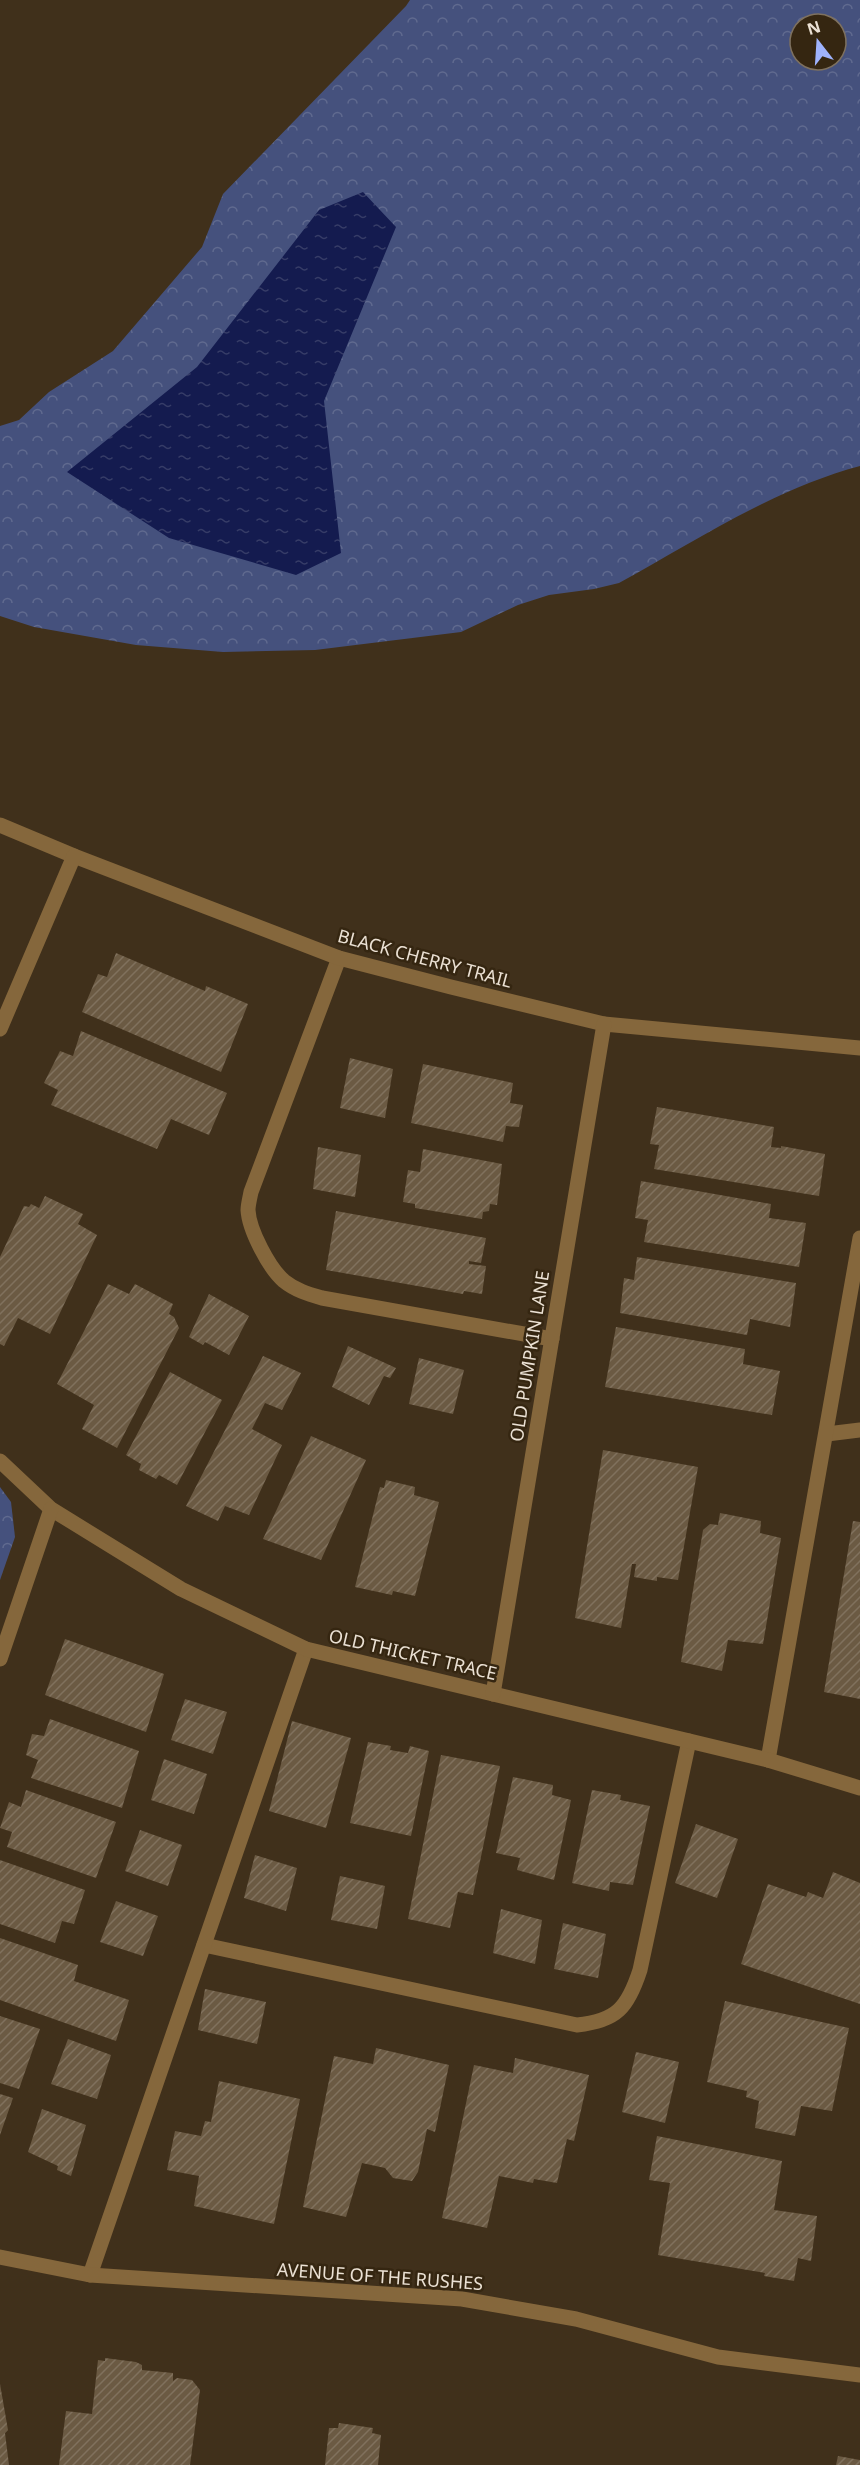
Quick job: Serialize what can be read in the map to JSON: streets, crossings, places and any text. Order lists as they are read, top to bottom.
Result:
{
  "streets": {
    "street": [
      "BLACK CHERRY TRAIL",
      "OLD PUMPKIN LANE",
      "OLD THICKET TRACE",
      "AVENUE OF THE RUSHES"
    ]
  },
  "crossings": [
    ["BLACK CHERRY TRAIL", "OLD PUMPKIN LANE"],
    ["OLD PUMPKIN LANE", "OLD THICKET TRACE"]
  ],
  "north": "top"
}
